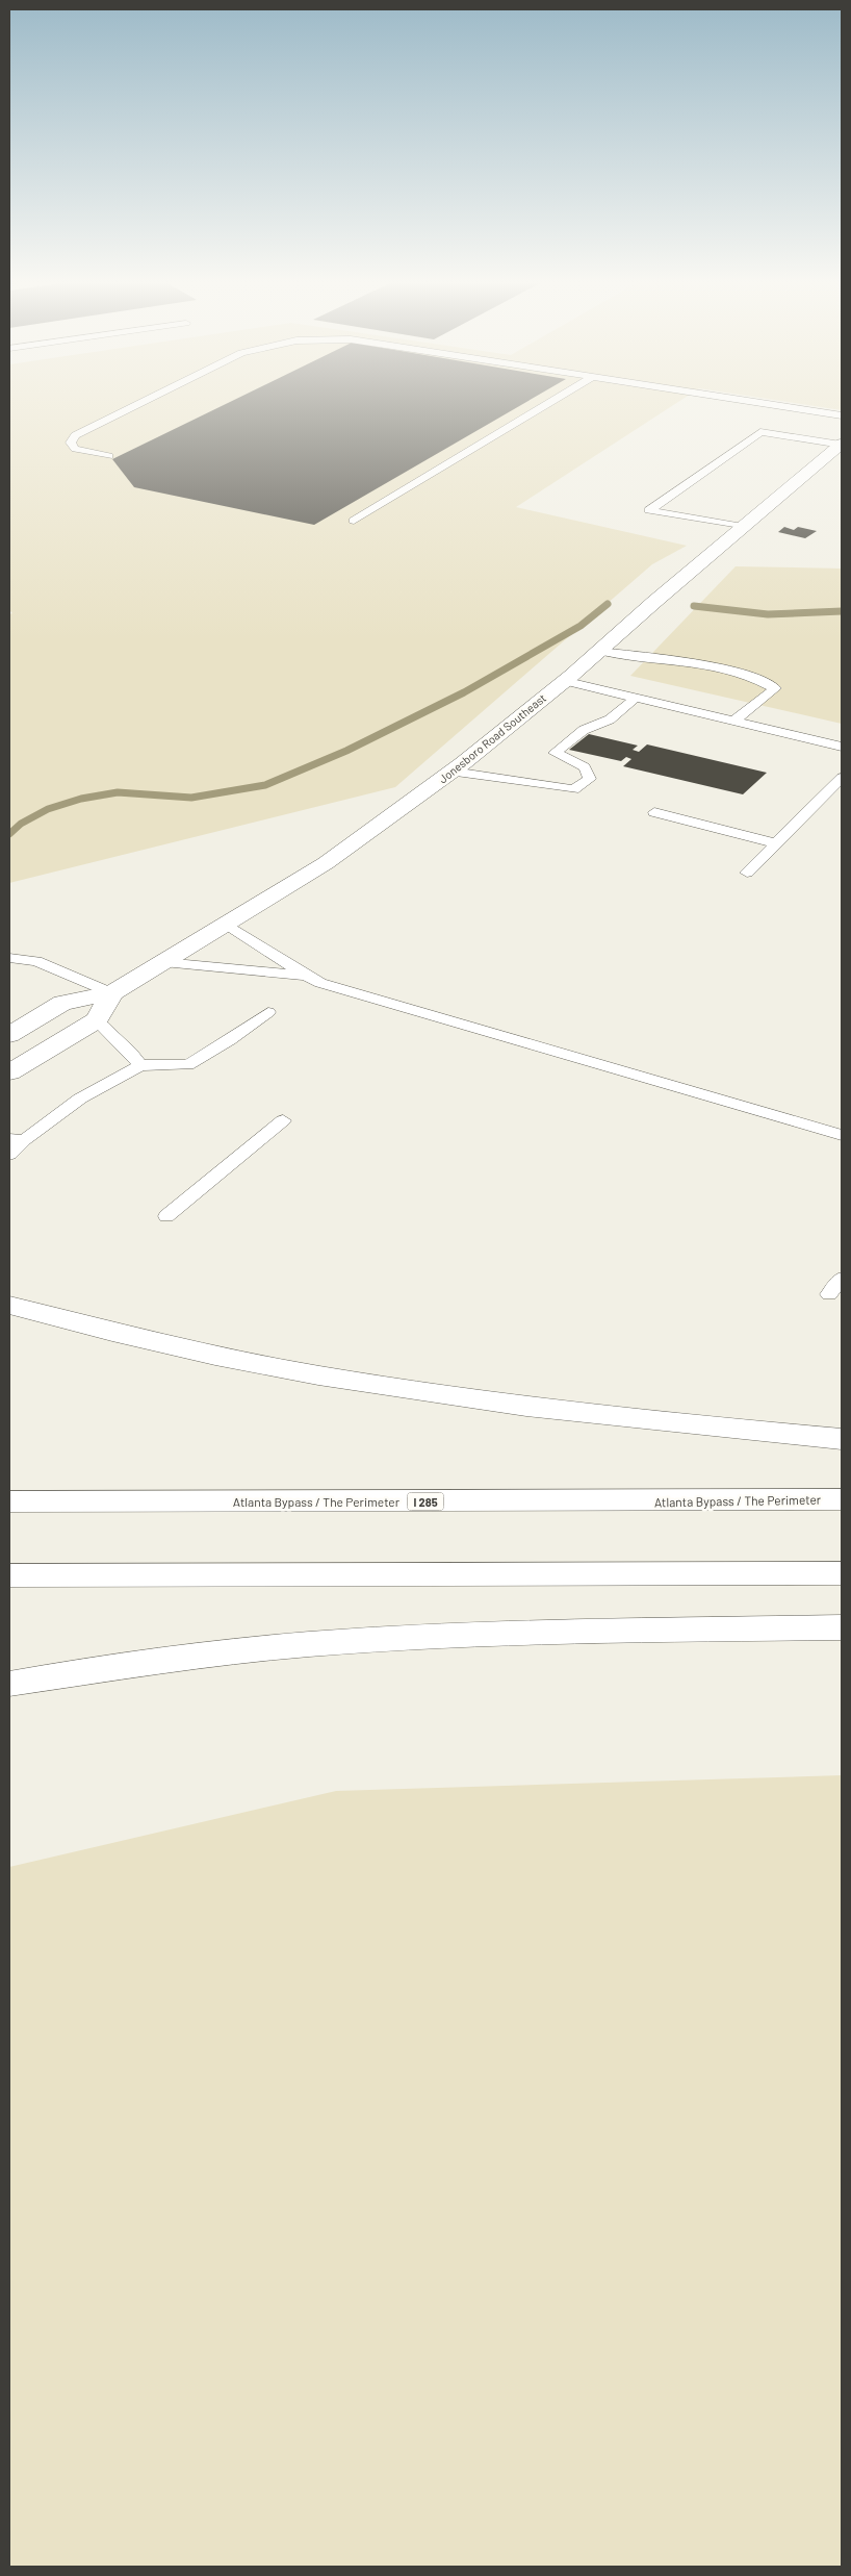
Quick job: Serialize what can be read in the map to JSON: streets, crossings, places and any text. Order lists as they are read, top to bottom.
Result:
{
  "streets": {
    "main road": ["Jonesboro Road Southeast", "Atlanta Bypass / The Perimeter", "I 285"]
  }
}
